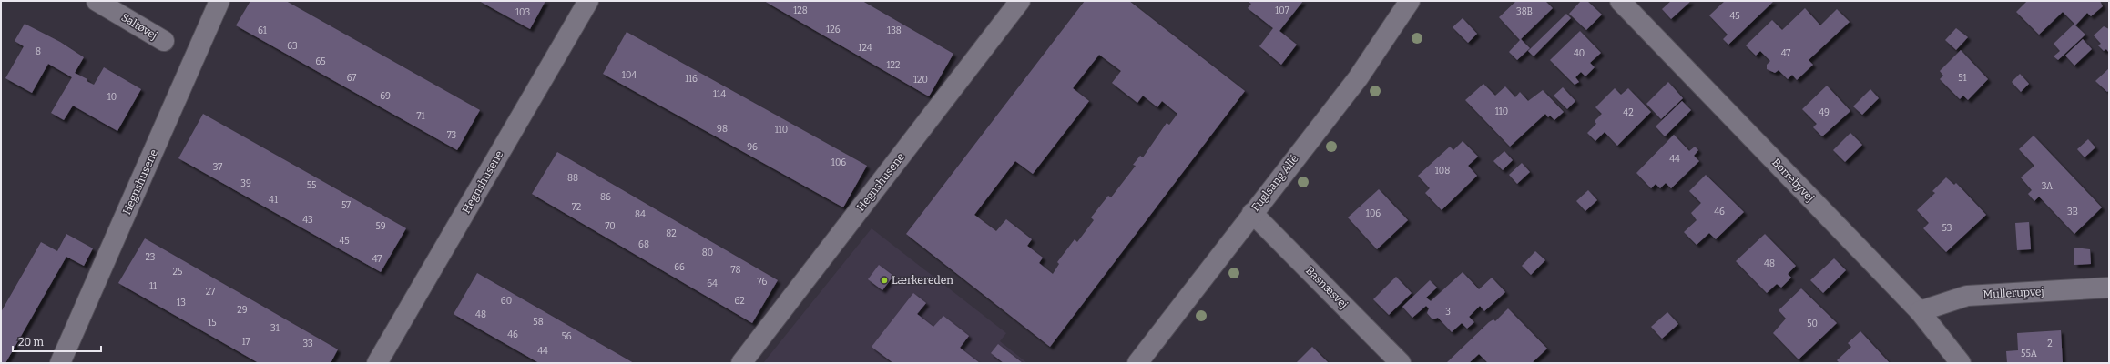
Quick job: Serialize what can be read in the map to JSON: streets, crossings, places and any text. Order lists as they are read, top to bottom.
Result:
{
  "streets": {
    "street": [
      "Saltøvej",
      "Borrebyvej",
      "Hegnshusene",
      "Fuglsang Allé",
      "Basnæsvej",
      "Mullerupvej"
    ]
  },
  "crossings": [
    ["Borrebyvej", "Mullerupvej"],
    ["Fuglsang Allé", "Basnæsvej"]
  ],
  "places": ["Lærkereden"],
  "house_numbers": [
    "128",
    "107",
    "38B",
    "103",
    "45",
    "126",
    "61",
    "138",
    "63",
    "124",
    "8",
    "40",
    "47",
    "65",
    "122",
    "104",
    "67",
    "51",
    "116",
    "120",
    "114",
    "69",
    "10",
    "110",
    "42",
    "49",
    "71",
    "98",
    "110",
    "73",
    "96",
    "44",
    "106",
    "37",
    "108",
    "88",
    "39",
    "55",
    "3A",
    "86",
    "41",
    "57",
    "72",
    "46",
    "3B",
    "106",
    "84",
    "43",
    "59",
    "70",
    "53",
    "82",
    "45",
    "68",
    "80",
    "23",
    "47",
    "48",
    "66",
    "78",
    "25",
    "76",
    "64",
    "11",
    "27",
    "60",
    "62",
    "13",
    "29",
    "3",
    "48",
    "58",
    "15",
    "50",
    "31",
    "46",
    "56",
    "17",
    "33",
    "2",
    "44",
    "55A"
  ],
  "scale_bar": "20 m"
}
